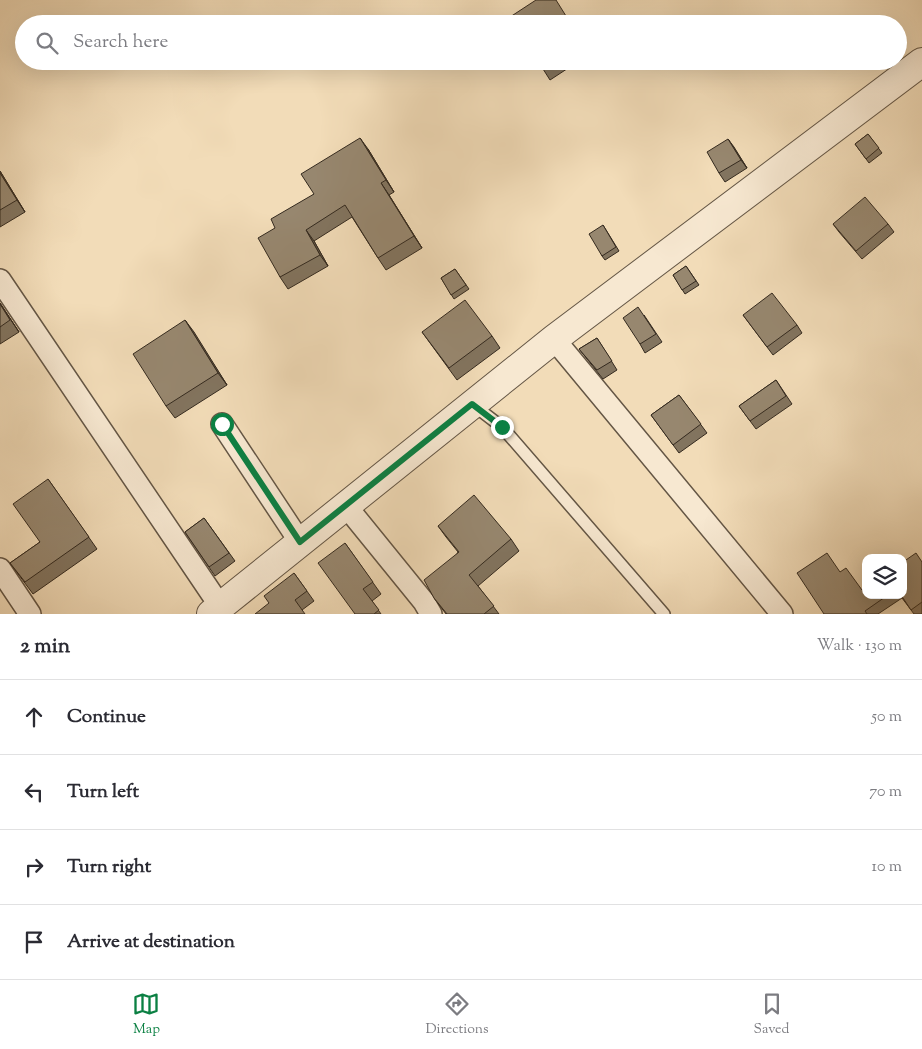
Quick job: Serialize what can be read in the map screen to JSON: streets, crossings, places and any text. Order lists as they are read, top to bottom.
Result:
{
  "page": {
    "search": "Search here",
    "heading": ["2 min", "Walk · 130 m"],
    "list": [
      ["Continue", "50 m"],
      ["Turn left", "70 m"],
      ["Turn right", "10 m"],
      "Arrive at destination"
    ],
    "nav": ["Map", "Directions", "Saved"]
  }
}
